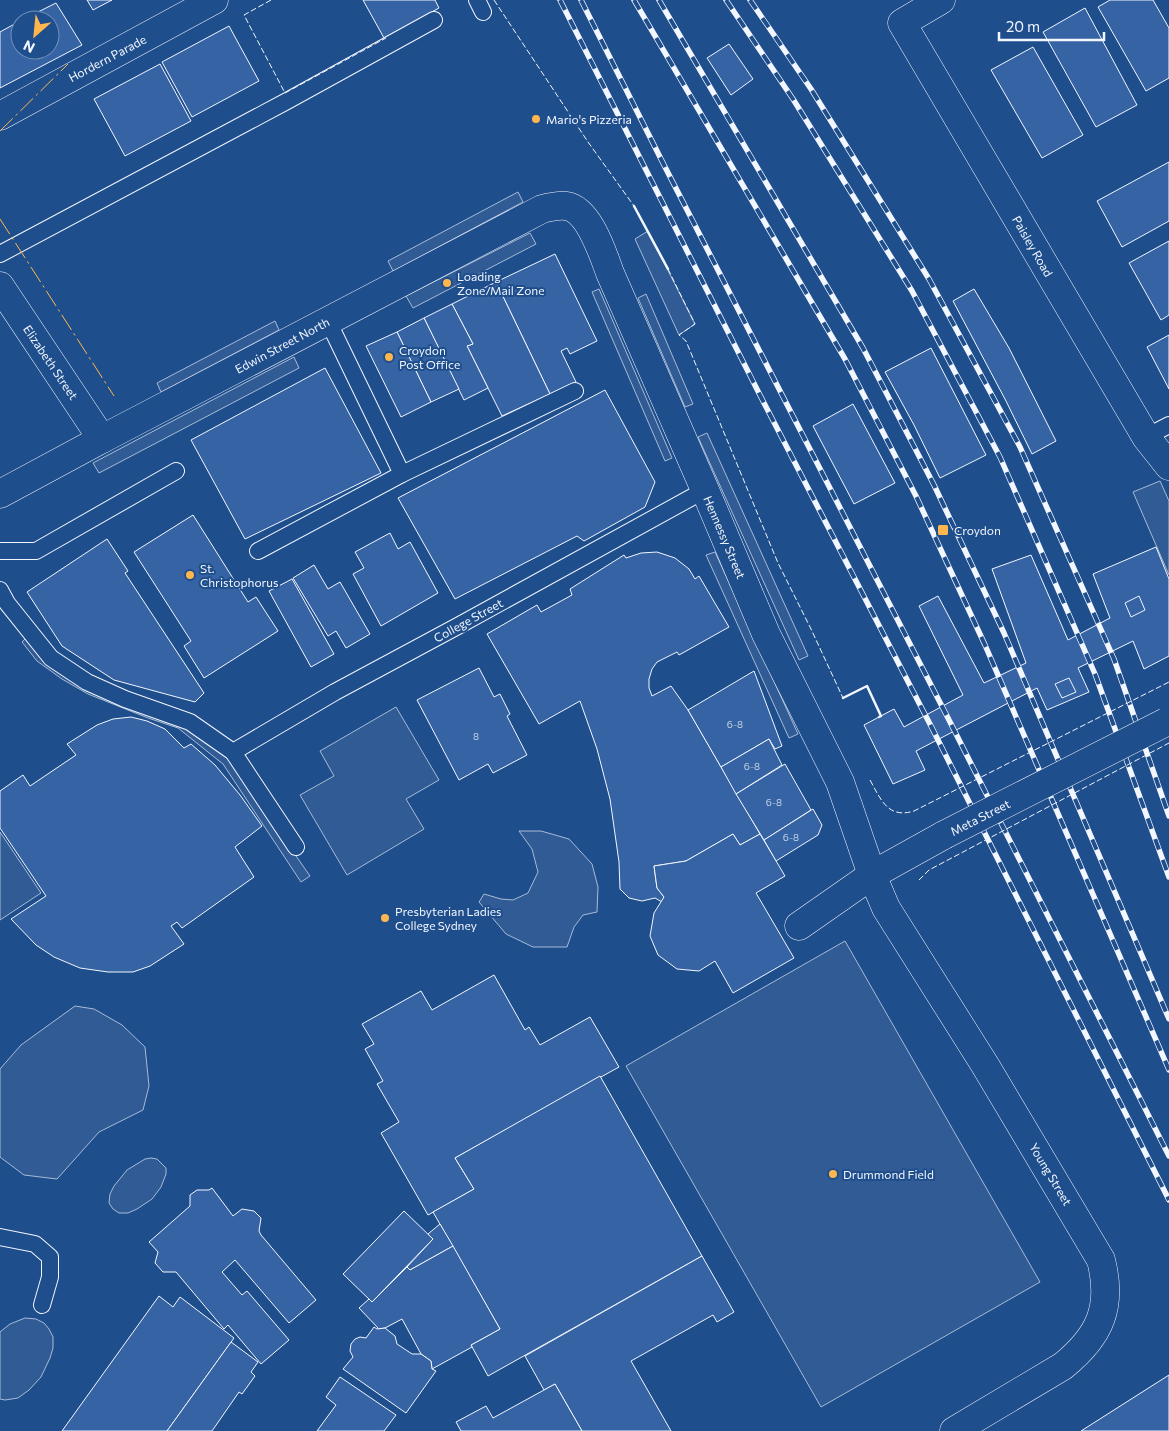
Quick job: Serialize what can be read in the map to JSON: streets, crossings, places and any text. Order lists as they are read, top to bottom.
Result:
{
  "streets": {
    "street": [
      "Hordern Parade",
      "Paisley Road",
      "Edwin Street North",
      "Elizabeth Street",
      "Hennessy Street",
      "Meta Street",
      "Young Street"
    ],
    "lane": ["College Street"]
  },
  "crossings": [
    ["Edwin Street North", "Elizabeth Street"],
    ["Edwin Street North", "Hennessy Street"],
    ["Hennessy Street", "College Street"],
    ["Hennessy Street", "Meta Street"],
    ["Hennessy Street", "Young Street"],
    ["Meta Street", "Young Street"]
  ],
  "places": {
    "other": [
      "Mario's Pizzeria",
      "Loading Zone/Mail Zone",
      "Croydon Post Office",
      "St. Christophorus",
      "Presbyterian Ladies College Sydney",
      "Drummond Field"
    ],
    "transit": ["Croydon"]
  },
  "house_numbers": [
    "6-8",
    "8",
    "6-8",
    "6-8",
    "6-8"
  ],
  "scale_bar": "20 m",
  "north": "bottom left"
}
